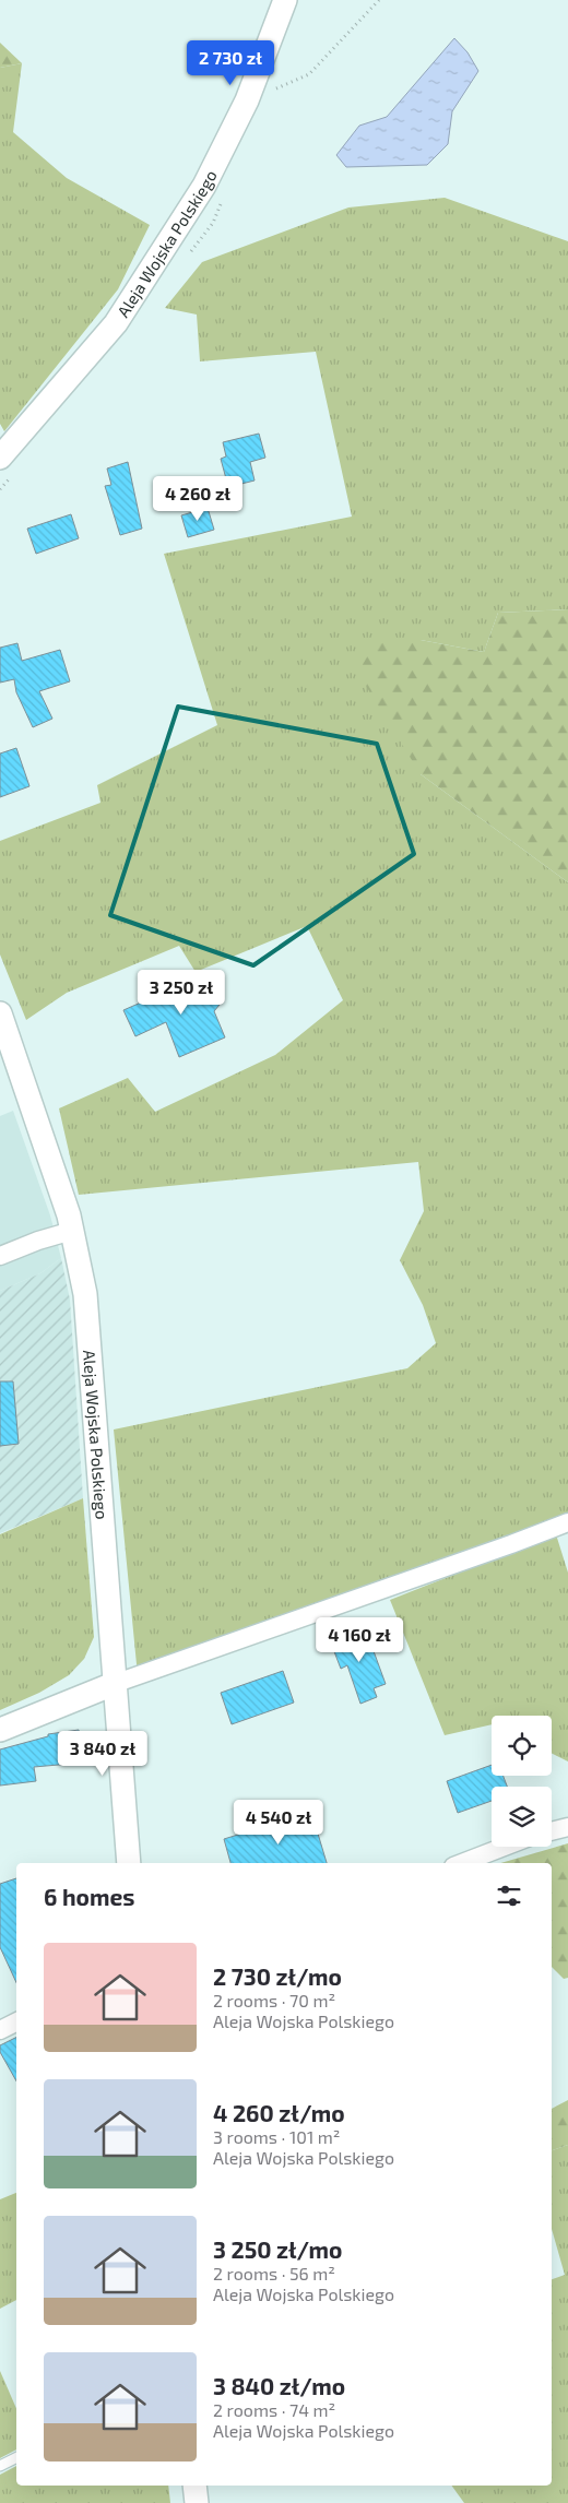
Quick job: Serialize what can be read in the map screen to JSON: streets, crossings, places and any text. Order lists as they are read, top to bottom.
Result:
{
  "streets": {
    "street": ["Aleja Wojska Polskiego"]
  },
  "page": {
    "price": [
      "2 730 zł",
      "4 260 zł",
      "3 250 zł",
      "4 160 zł",
      "3 840 zł",
      "4 540 zł"
    ],
    "heading": "6 homes",
    "list": [
      {
        "name": "2 730 zł/mo",
        "note": "2 rooms · 70 m² · Aleja Wojska Polskiego"
      },
      {
        "name": "4 260 zł/mo",
        "note": "3 rooms · 101 m² · Aleja Wojska Polskiego"
      },
      {
        "name": "3 250 zł/mo",
        "note": "2 rooms · 56 m² · Aleja Wojska Polskiego"
      },
      {
        "name": "3 840 zł/mo",
        "note": "2 rooms · 74 m² · Aleja Wojska Polskiego"
      }
    ]
  }
}
